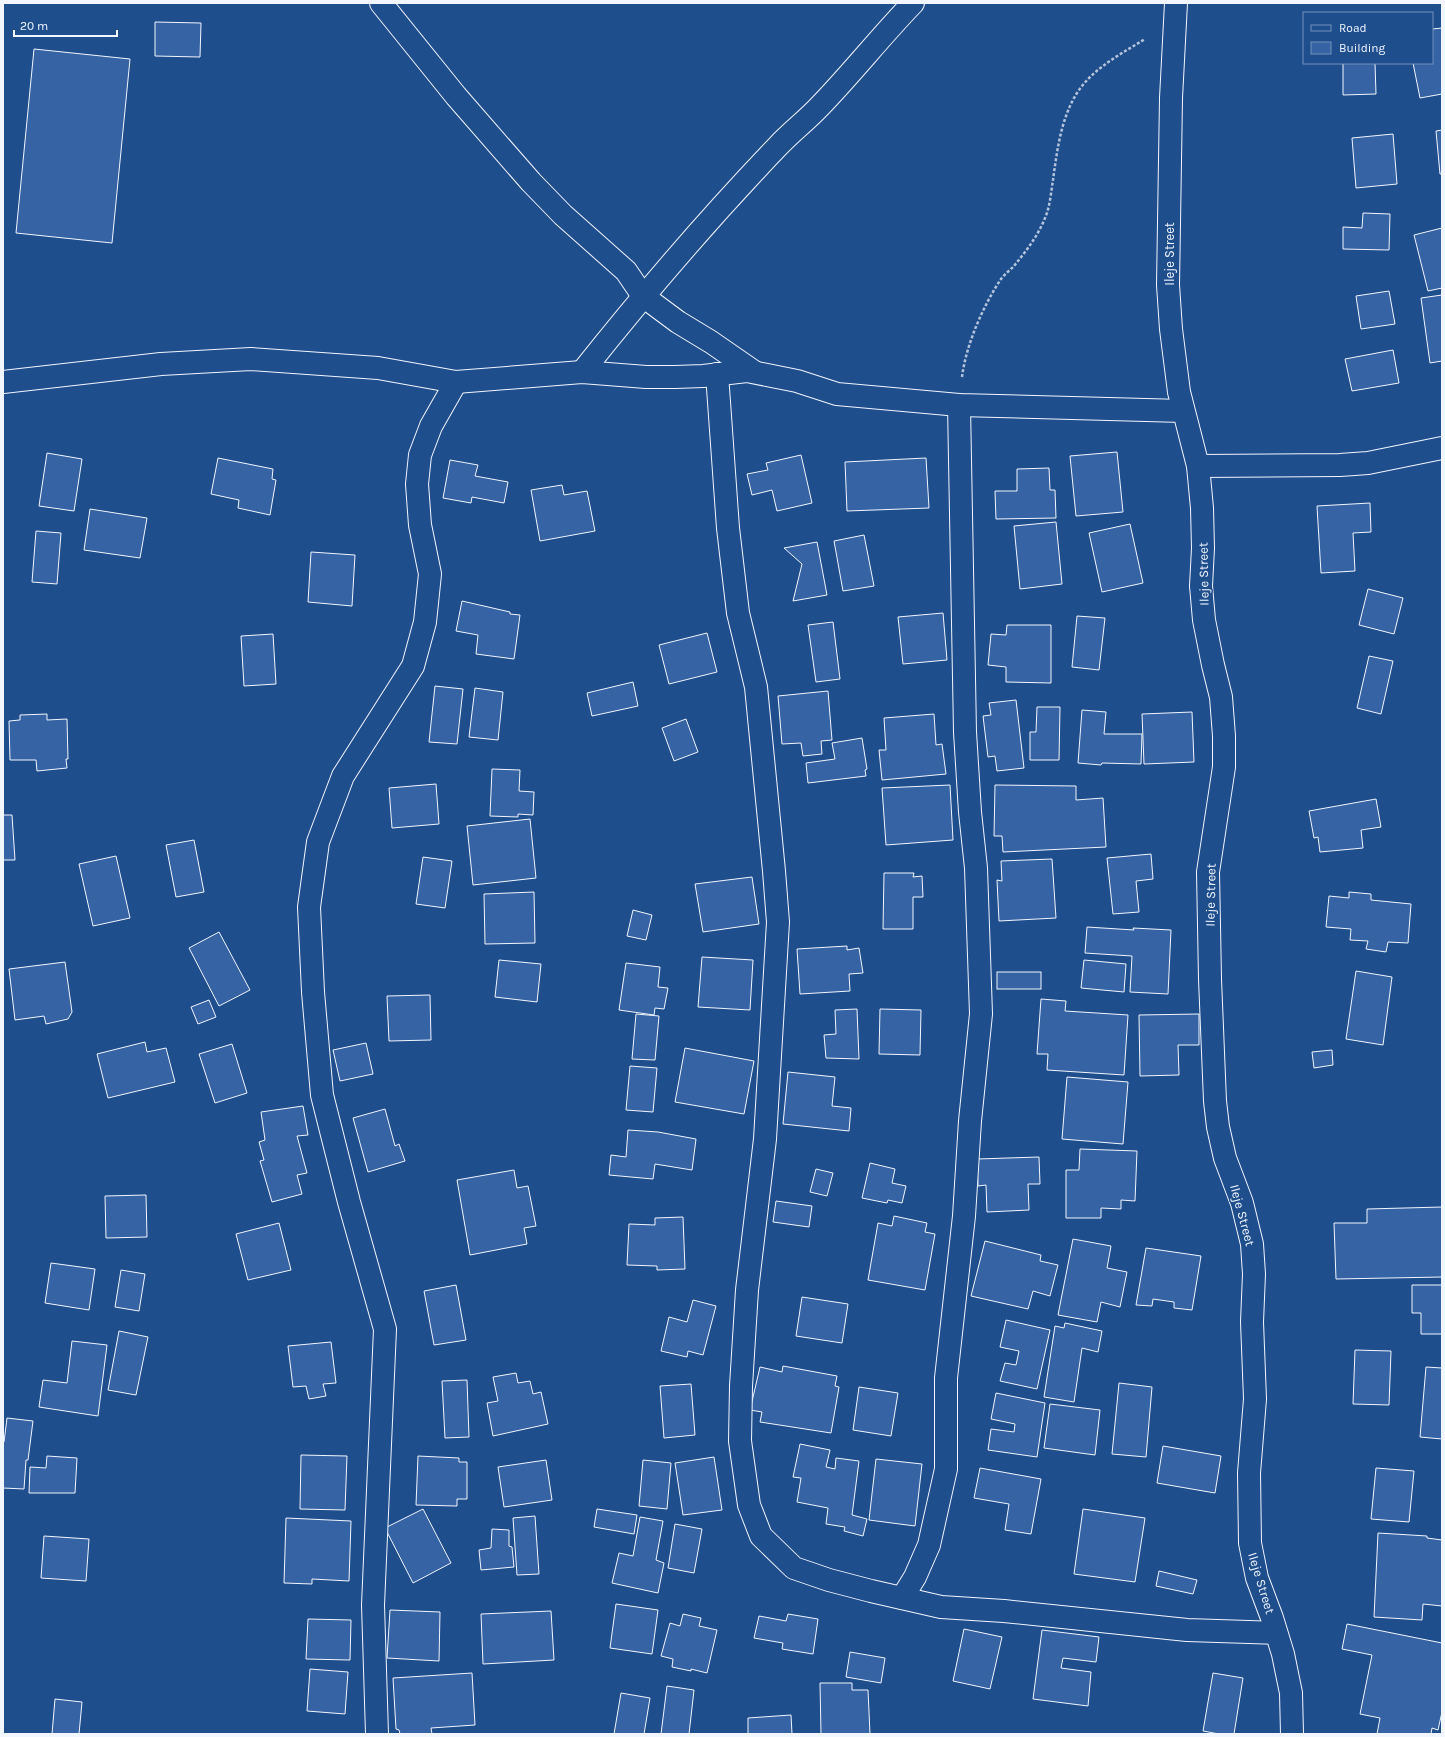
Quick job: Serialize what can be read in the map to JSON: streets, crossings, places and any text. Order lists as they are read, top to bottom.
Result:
{
  "streets": {
    "street": ["Ileje Street"]
  },
  "legend": ["Road", "Building"],
  "scale_bar": "20 m"
}
